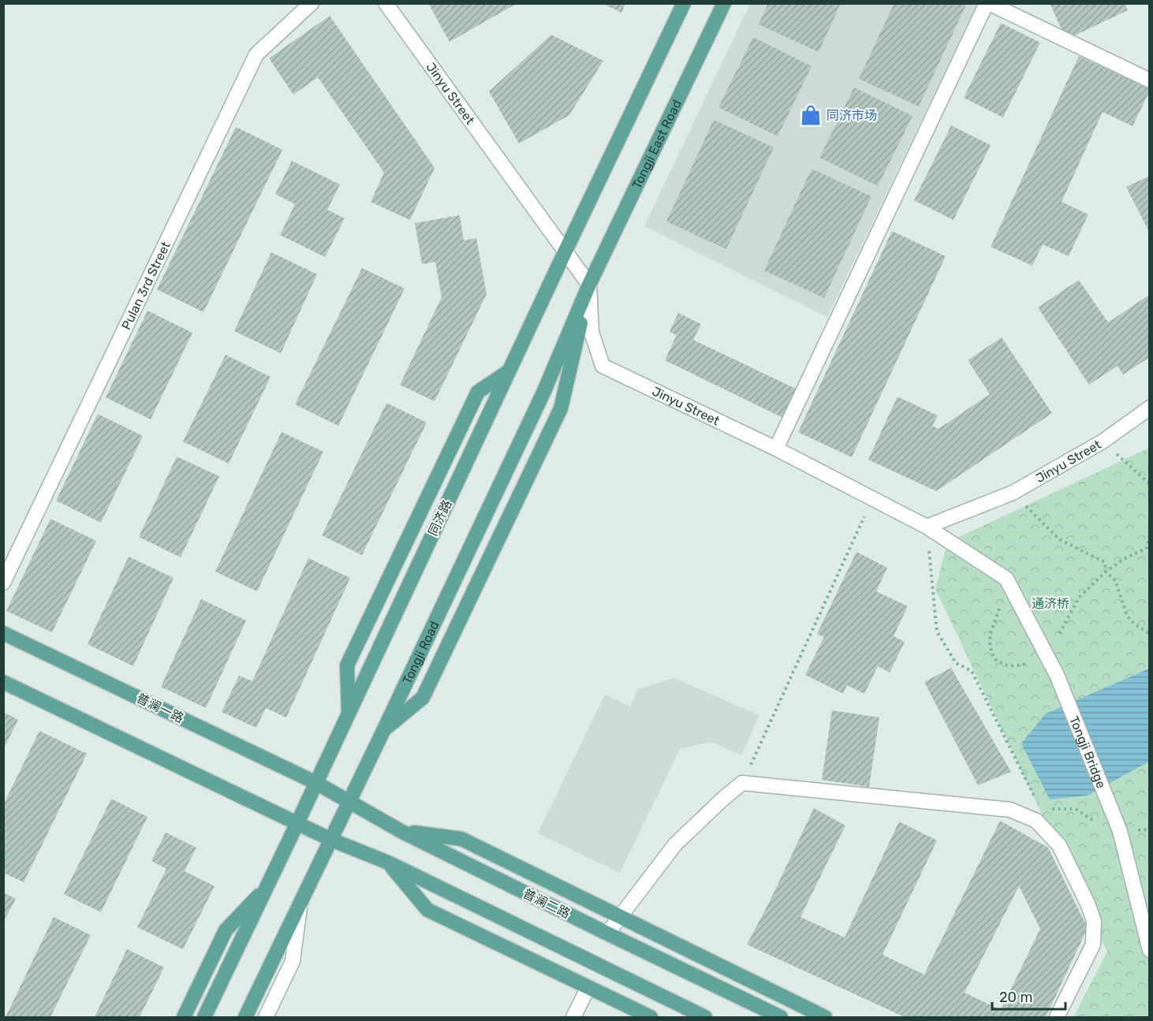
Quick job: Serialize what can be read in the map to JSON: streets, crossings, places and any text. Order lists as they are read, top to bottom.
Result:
{
  "streets": {
    "main road": [
      "Tongji East Road",
      "同济路",
      "Tongji Road",
      "普澜一路",
      "普澜二路"
    ],
    "street": ["Jinyu Street", "Pulan 3rd Street", "Tongji Bridge"]
  },
  "crossings": [
    ["Jinyu Street", "Tongji East Road"],
    ["Jinyu Street", "同济路"],
    ["Jinyu Street", "Tongji Road"],
    ["Tongji East Road", "Tongji Road"],
    ["同济路", "普澜一路"],
    ["同济路", "普澜二路"],
    ["Tongji Road", "普澜二路"],
    ["普澜一路", "普澜二路"]
  ],
  "parks": ["通济桥"],
  "places": {
    "shop": ["同济市场"]
  },
  "scale_bar": "20 m"
}
